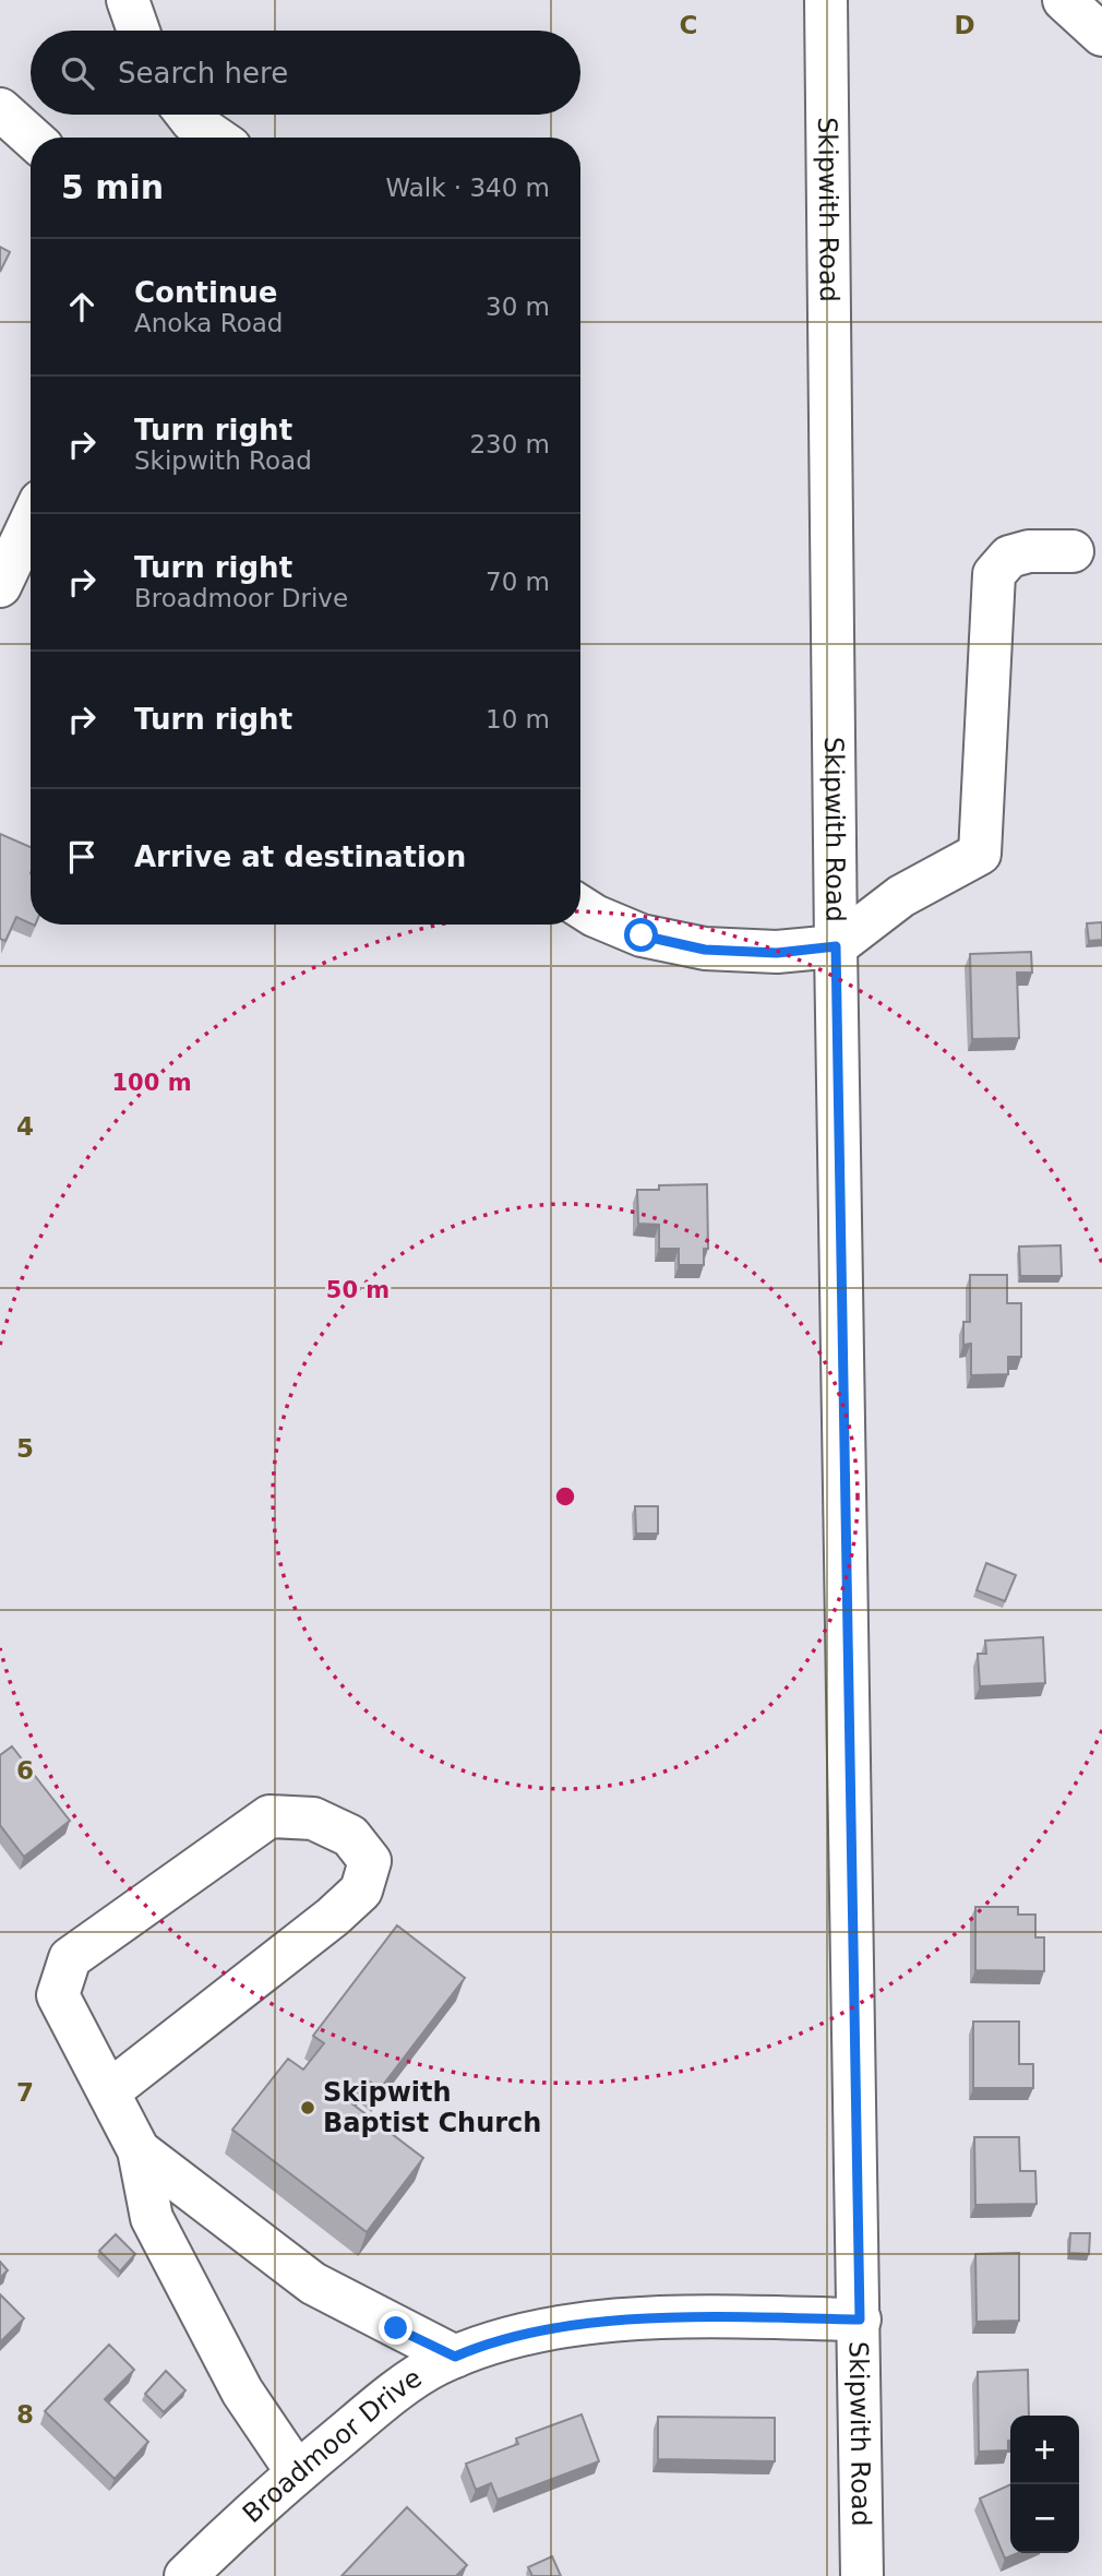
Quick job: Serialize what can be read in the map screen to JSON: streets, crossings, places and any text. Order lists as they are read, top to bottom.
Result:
{
  "streets": {
    "main road": ["Skipwith Road", "Broadmoor Drive"]
  },
  "crossings": [
    ["Skipwith Road", "Broadmoor Drive"]
  ],
  "places": ["Skipwith Baptist Church"],
  "page": {
    "search": "Search here",
    "heading": ["5 min", "Walk · 340 m"],
    "list": [
      ["Continue", "Anoka Road", "30 m"],
      ["Turn right", "Skipwith Road", "230 m"],
      ["Turn right", "Broadmoor Drive", "70 m"],
      ["Turn right", "10 m"],
      "Arrive at destination"
    ],
    "map_buttons": ["+", "−"]
  },
  "grid": {
    "columns": ["C", "D"],
    "rows": [
      "4",
      "5",
      "6",
      "7",
      "8"
    ]
  },
  "rings": ["100 m", "50 m"]
}
